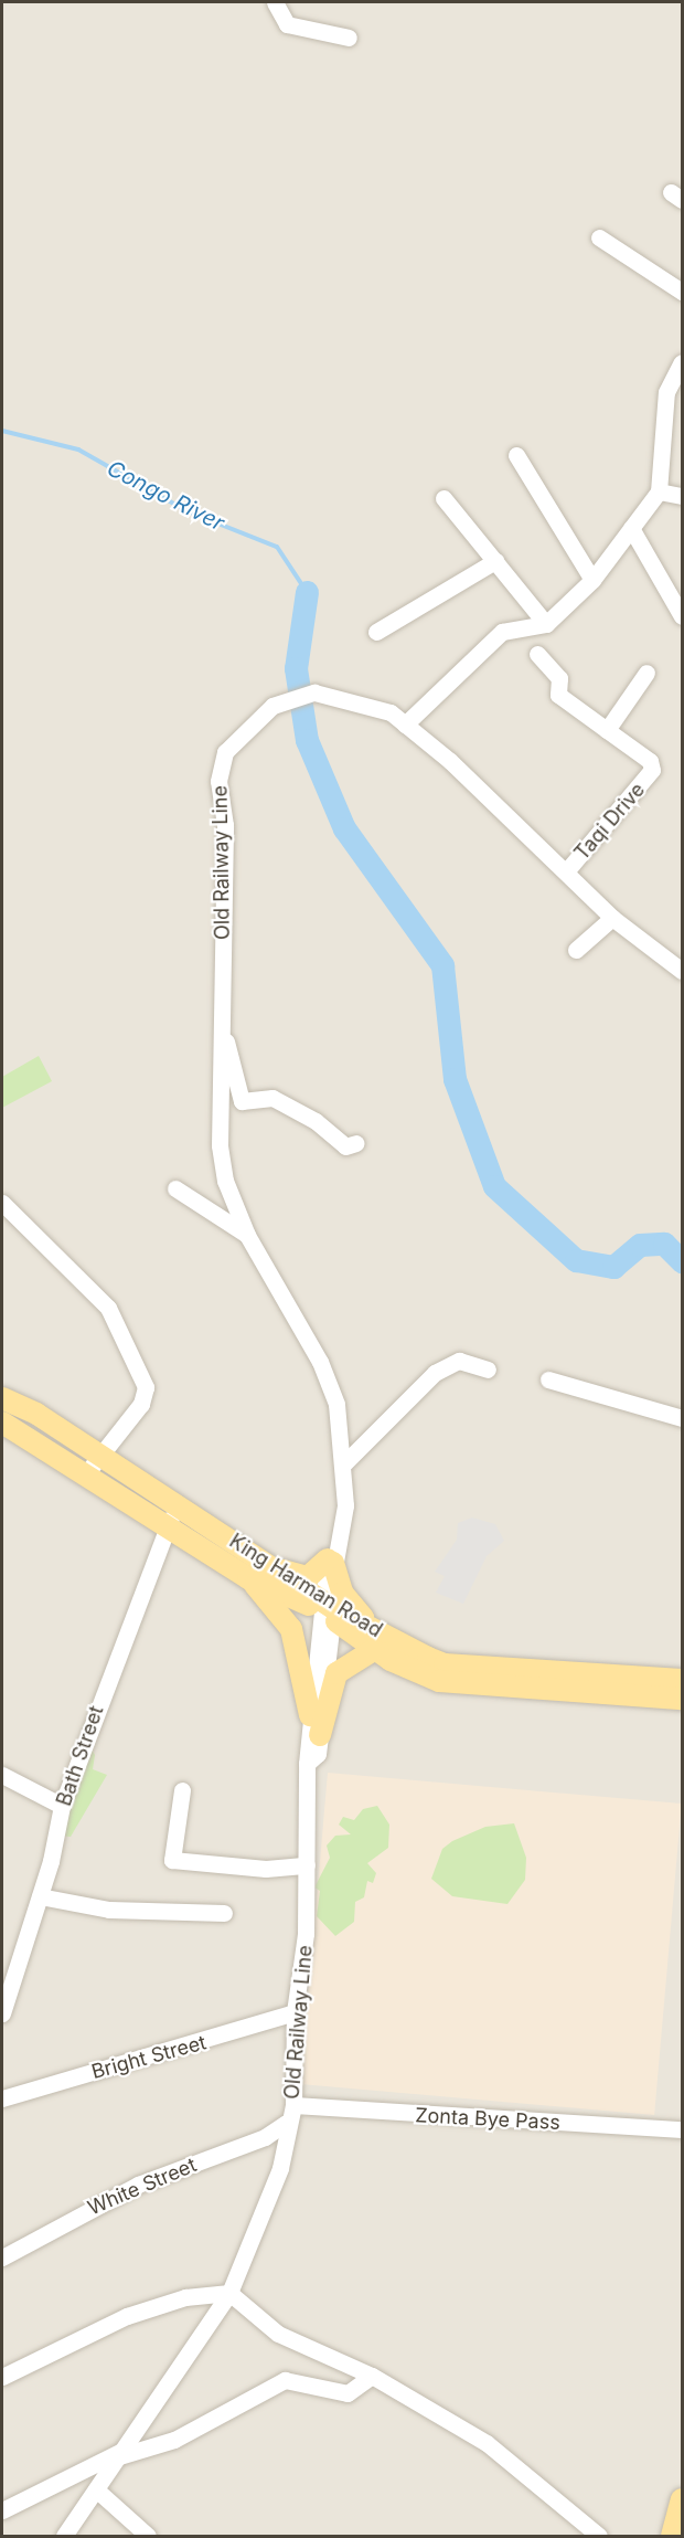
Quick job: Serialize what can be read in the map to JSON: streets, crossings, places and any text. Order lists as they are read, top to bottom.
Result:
{
  "streets": {
    "main road": ["King Harman Road"],
    "street": [
      "Taqi Drive",
      "Old Railway Line",
      "Bath Street",
      "Bright Street",
      "Zonta Bye Pass",
      "White Street"
    ]
  },
  "crossings": [
    ["Taqi Drive", "Old Railway Line"],
    ["Old Railway Line", "King Harman Road"],
    ["Old Railway Line", "Bright Street"],
    ["Old Railway Line", "Zonta Bye Pass"],
    ["Old Railway Line", "White Street"],
    ["King Harman Road", "Bath Street"]
  ],
  "water": ["Congo River"]
}
